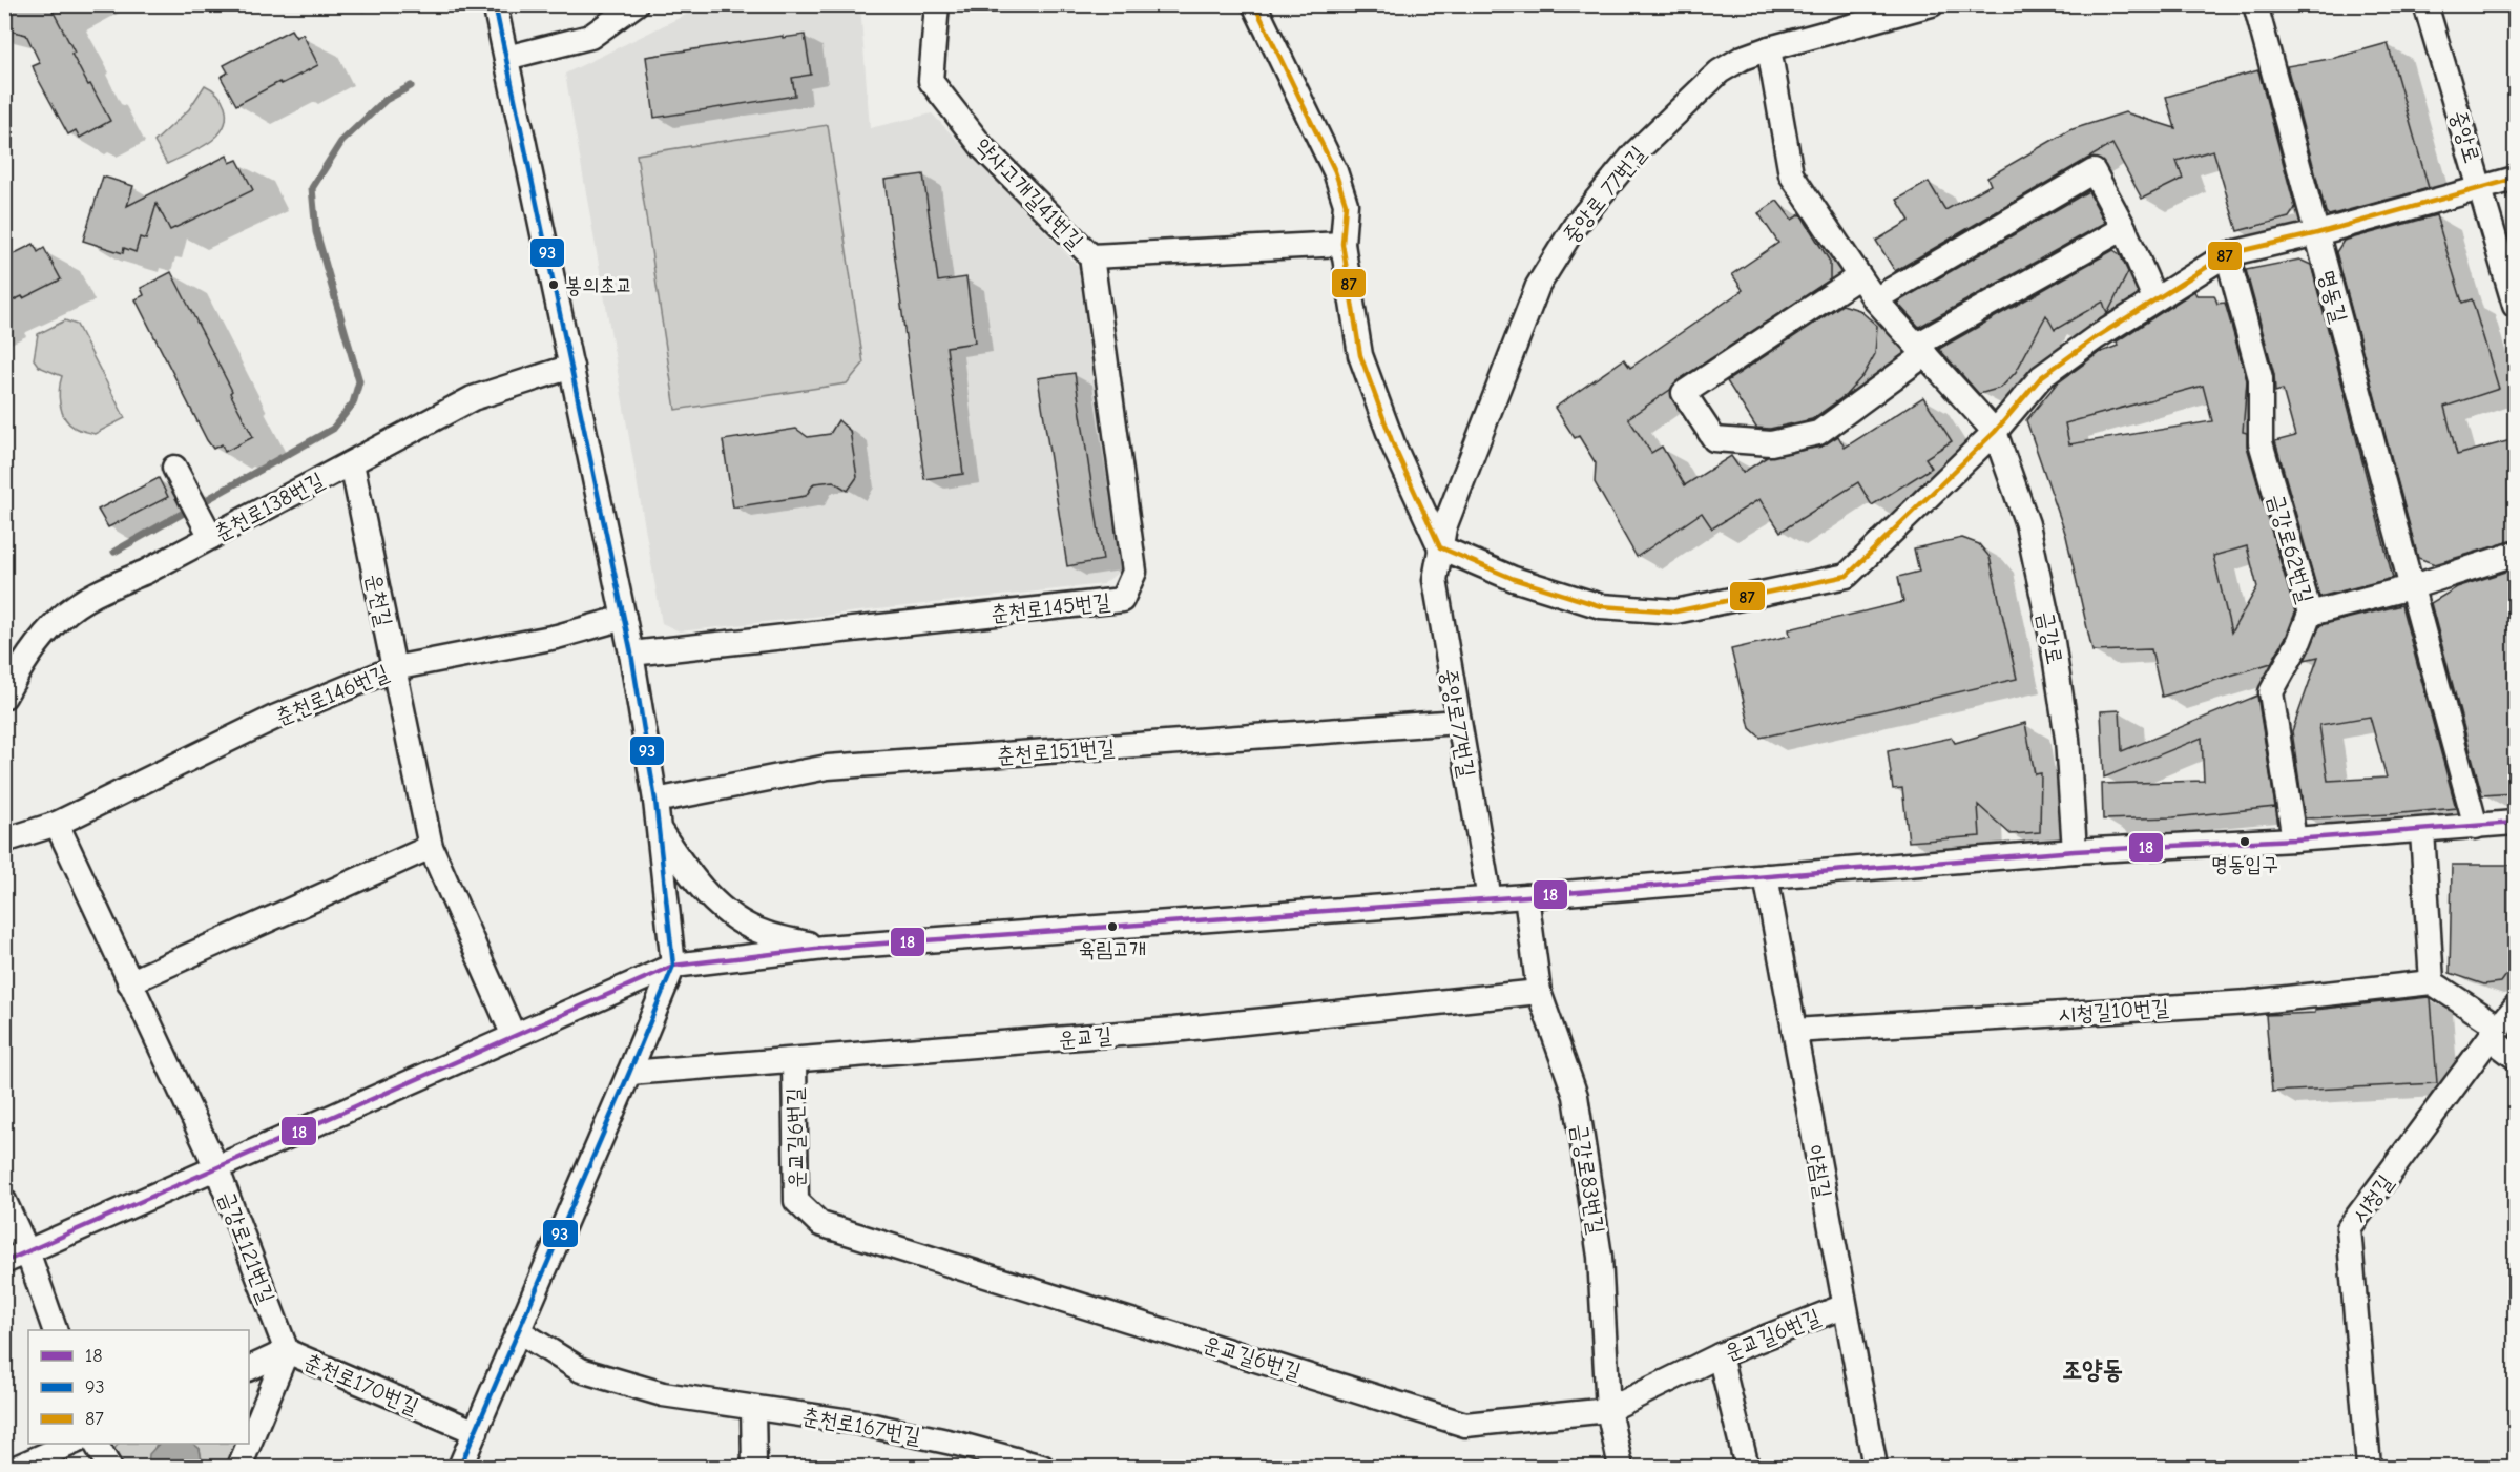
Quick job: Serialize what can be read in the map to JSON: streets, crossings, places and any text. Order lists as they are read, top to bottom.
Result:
{
  "streets": {
    "street": [
      "중앙로",
      "약사고개길41번길",
      "중앙로 77번길",
      "명동길",
      "춘천로138번길",
      "금강로62번길",
      "운천길",
      "춘천로145번길",
      "금강로",
      "춘천로146번길",
      "중앙로77번길",
      "춘천로151번길",
      "시청길10번길",
      "운교길",
      "운교길6번길",
      "아침길",
      "금강로83번길",
      "시청길",
      "금강로121번길",
      "춘천로170번길",
      "춘천로167번길"
    ]
  },
  "crossings": [
    ["약사고개길41번길", "춘천로145번길"],
    ["중앙로 77번길", "중앙로77번길"],
    ["춘천로138번길", "운천길"],
    ["운천길", "춘천로146번길"],
    ["중앙로77번길", "춘천로151번길"],
    ["시청길10번길", "아침길"],
    ["운교길", "운교길6번길"],
    ["운교길", "금강로83번길"],
    ["운교길6번길", "아침길"],
    ["운교길6번길", "금강로83번길"],
    ["금강로121번길", "춘천로170번길"]
  ],
  "districts": ["조양동"],
  "places": ["봉의초교", "명동입구", "육림고개"],
  "lines": ["transit line 93", "transit line 87", "transit line 18"],
  "legend": ["18", "93", "87"]
}
